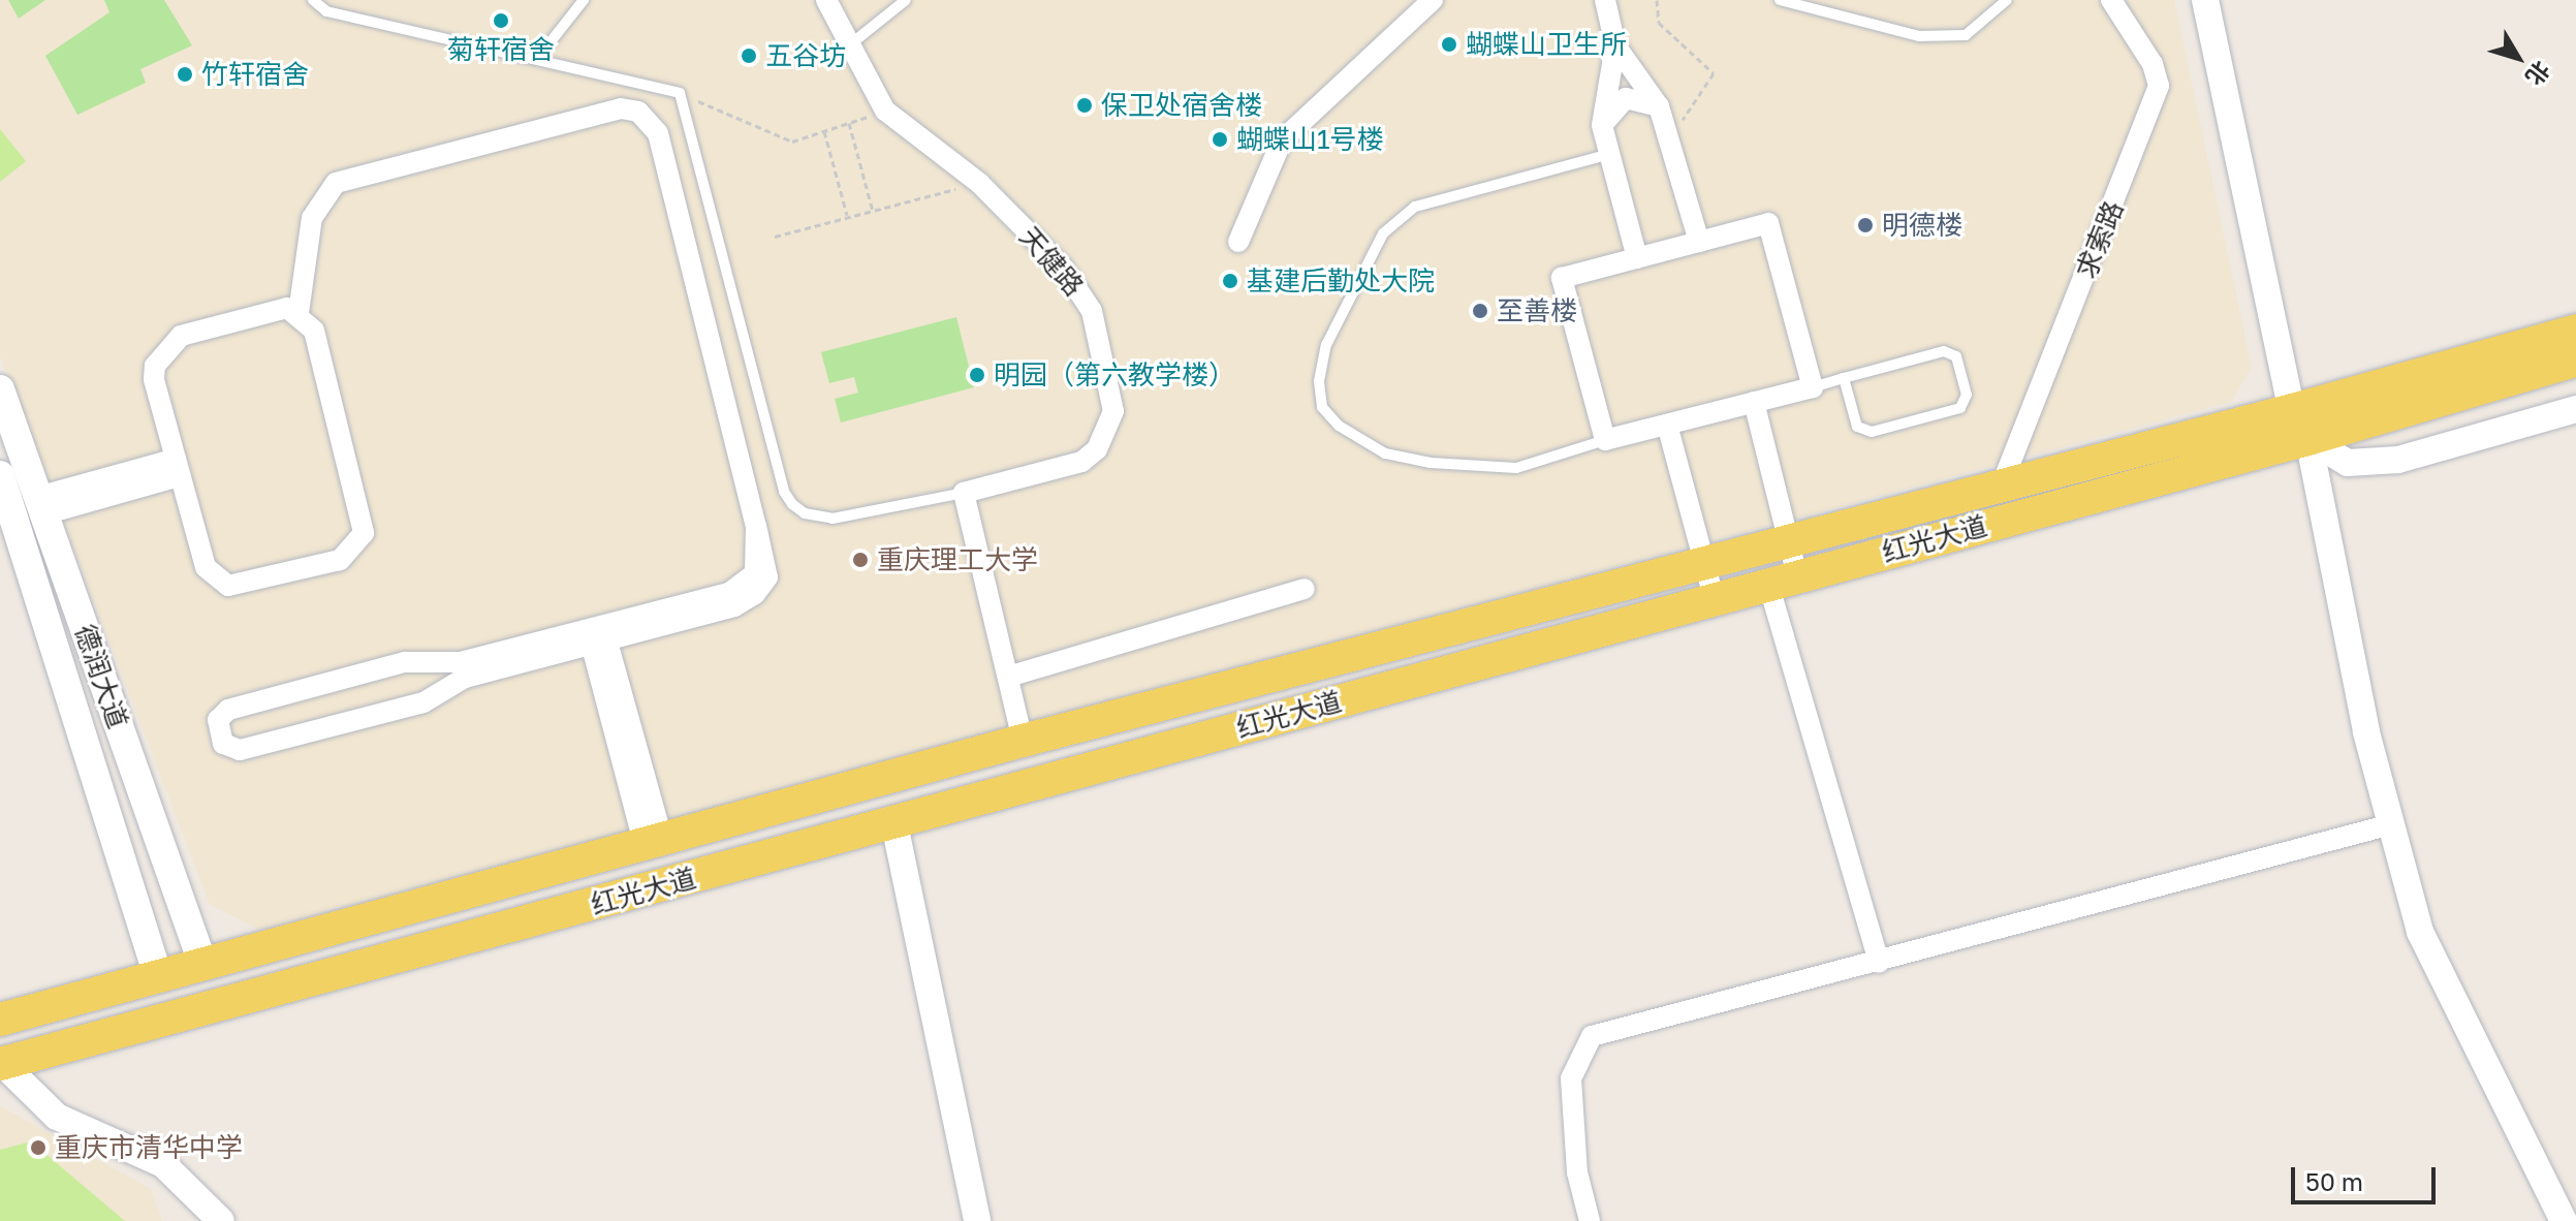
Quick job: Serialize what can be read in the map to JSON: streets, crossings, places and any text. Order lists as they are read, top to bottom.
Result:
{
  "streets": {
    "main road": ["红光大道", "德润大道"],
    "street": ["求索路", "天健路"]
  },
  "crossings": [
    ["求索路", "红光大道"],
    ["红光大道", "德润大道"]
  ],
  "places": [
    "菊轩宿舍",
    "蝴蝶山卫生所",
    "五谷坊",
    "竹轩宿舍",
    "保卫处宿舍楼",
    "蝴蝶山1号楼",
    "明德楼",
    "基建后勤处大院",
    "至善楼",
    "明园（第六教学楼）",
    "重庆理工大学",
    "重庆市清华中学"
  ],
  "scale_bar": "50 m",
  "north": "bottom right"
}
